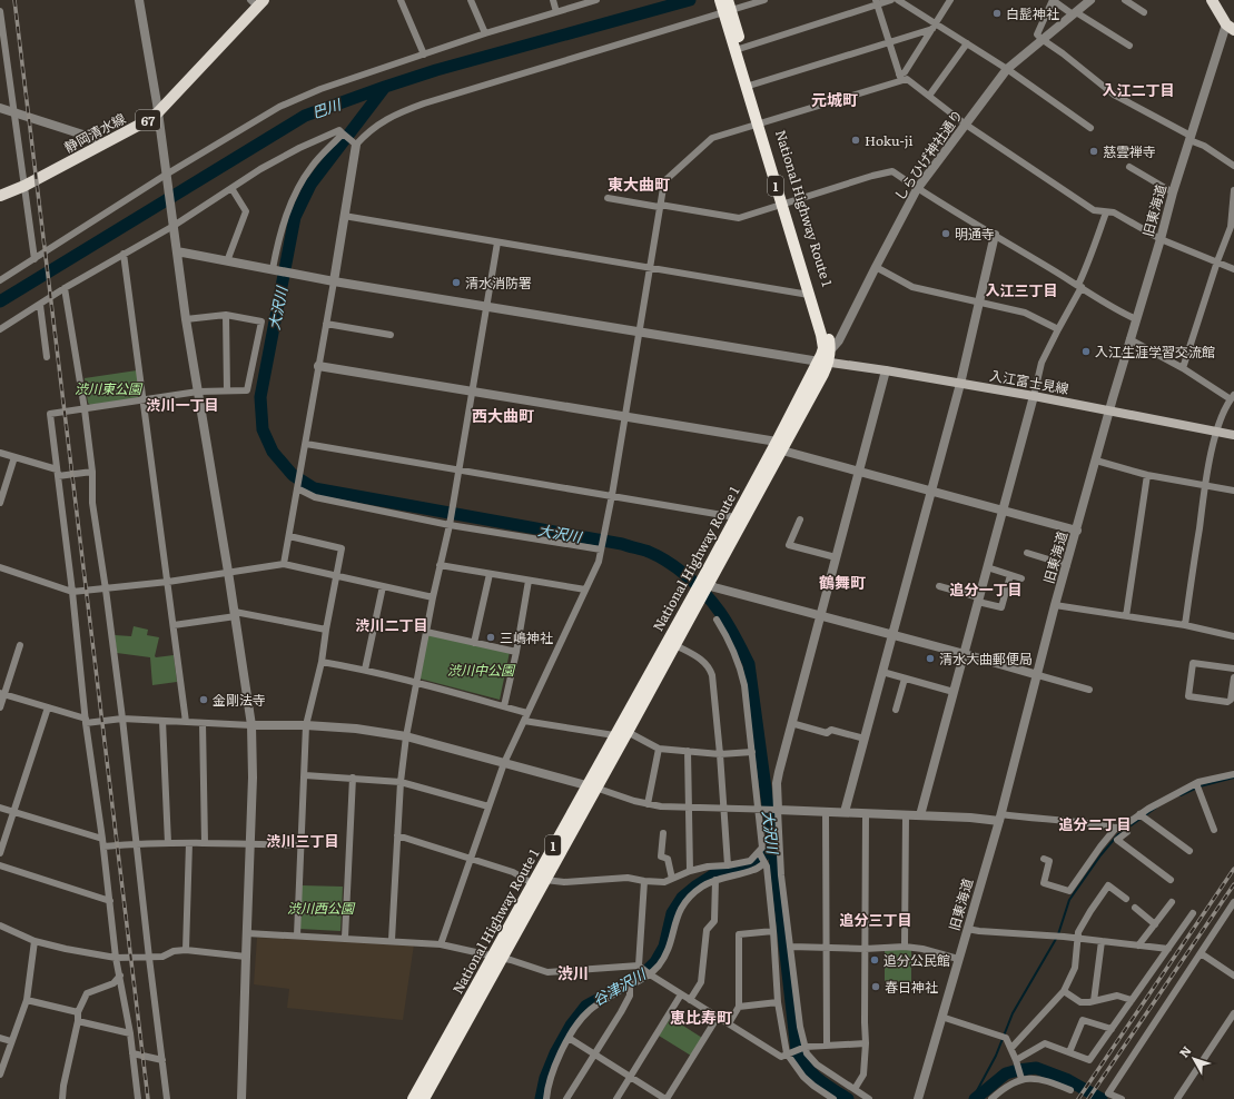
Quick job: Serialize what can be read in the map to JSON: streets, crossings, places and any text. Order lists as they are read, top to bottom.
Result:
{
  "streets": {
    "highway": ["1", "National Highway Route 1"],
    "main road": ["67", "静岡清水線", "入江富士見線"],
    "street": ["しらひげ神社通り", "旧東海道"]
  },
  "crossings": [
    ["しらひげ神社通り", "National Highway Route 1"],
    ["National Highway Route 1", "入江富士見線"],
    ["旧東海道", "入江富士見線"]
  ],
  "districts": [
    "入江二丁目",
    "元城町",
    "東大曲町",
    "入江三丁目",
    "渋川一丁目",
    "西大曲町",
    "鶴舞町",
    "追分一丁目",
    "渋川二丁目",
    "追分二丁目",
    "渋川三丁目",
    "追分三丁目",
    "渋川",
    "恵比寿町"
  ],
  "water": ["巴川", "大沢川", "谷津沢川"],
  "parks": ["渋川東公園", "渋川中公園", "渋川西公園"],
  "places": [
    "白髭神社",
    "Hoku-ji",
    "慈雲禅寺",
    "明通寺",
    "清水消防署",
    "入江生涯学習交流館",
    "三嶋神社",
    "清水大曲郵便局",
    "金剛法寺",
    "追分公民館",
    "春日神社"
  ],
  "north": "top left"
}
